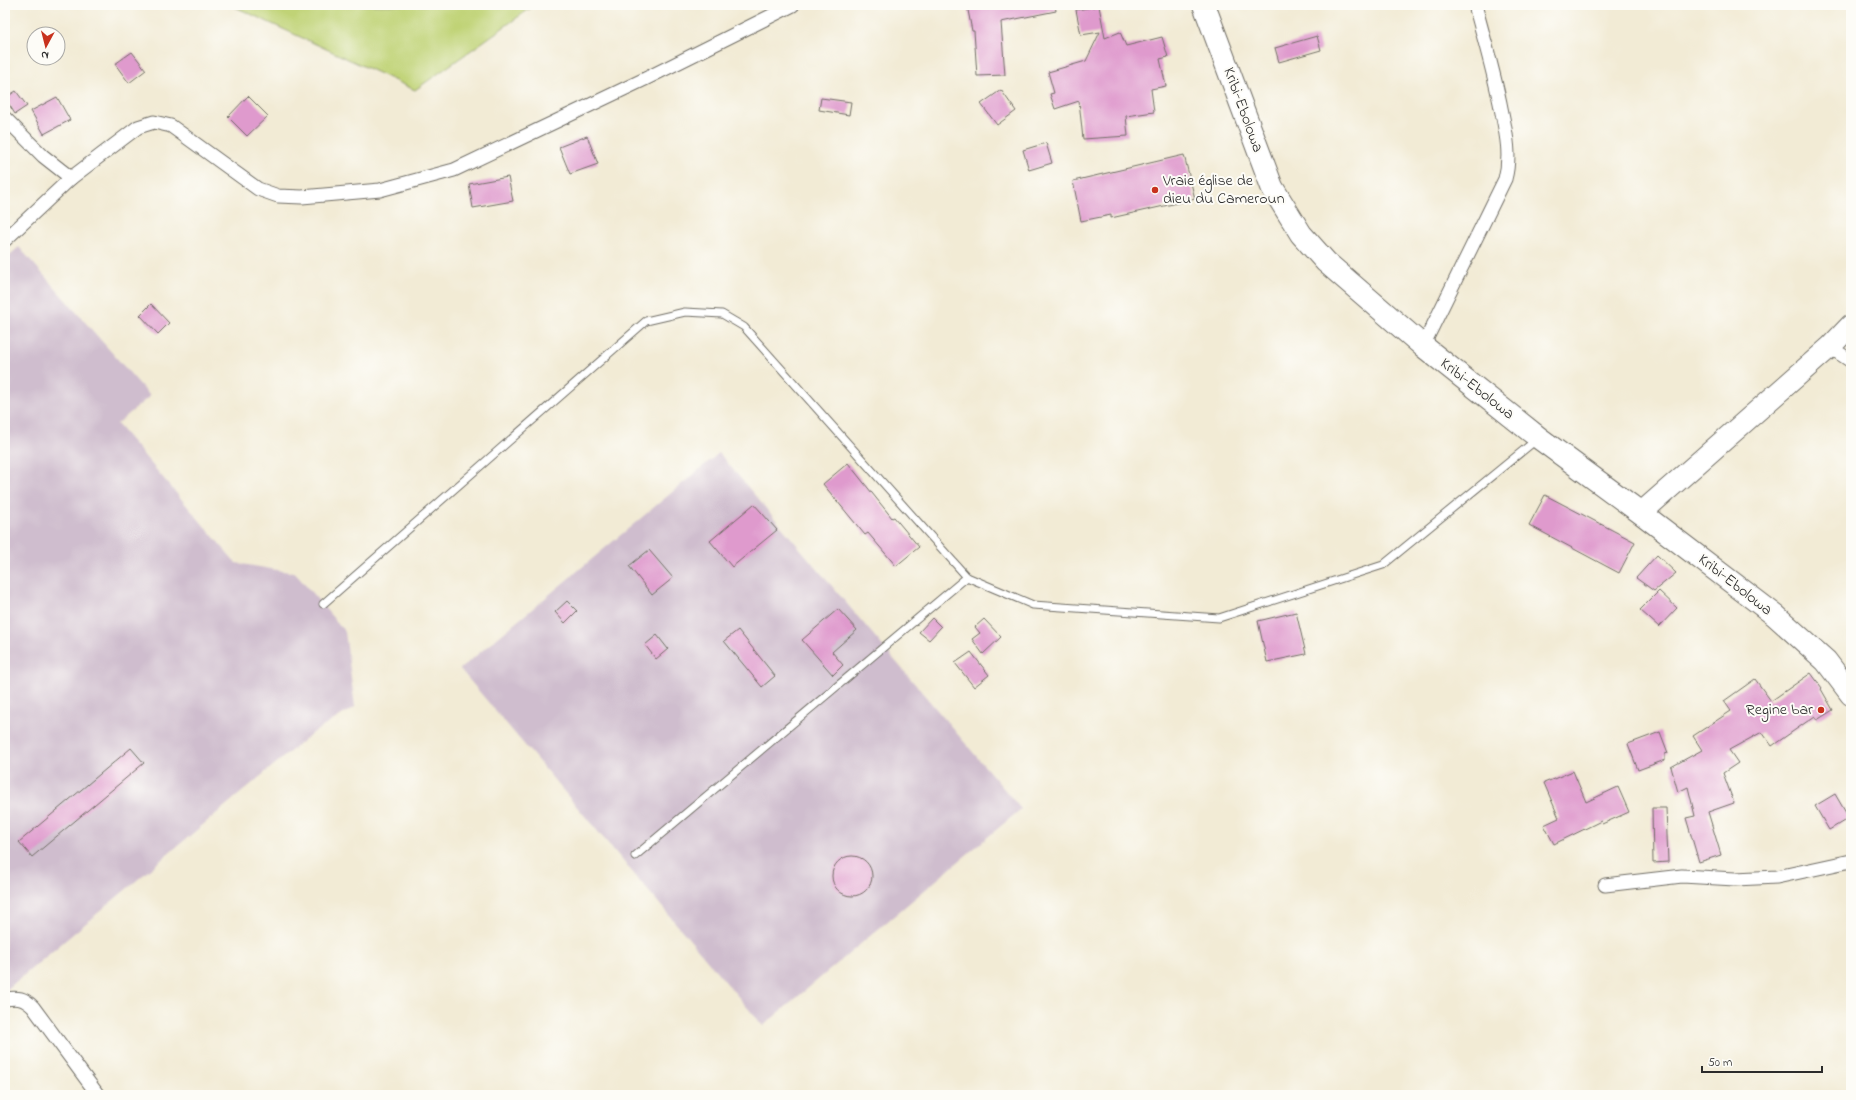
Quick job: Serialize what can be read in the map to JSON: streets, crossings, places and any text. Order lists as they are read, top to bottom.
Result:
{
  "streets": {
    "highway": ["Kribi-Ebolowa"]
  },
  "places": ["Vraie église de dieu du Cameroun", "Regine bar"],
  "scale_bar": "50 m",
  "north": "bottom"
}
